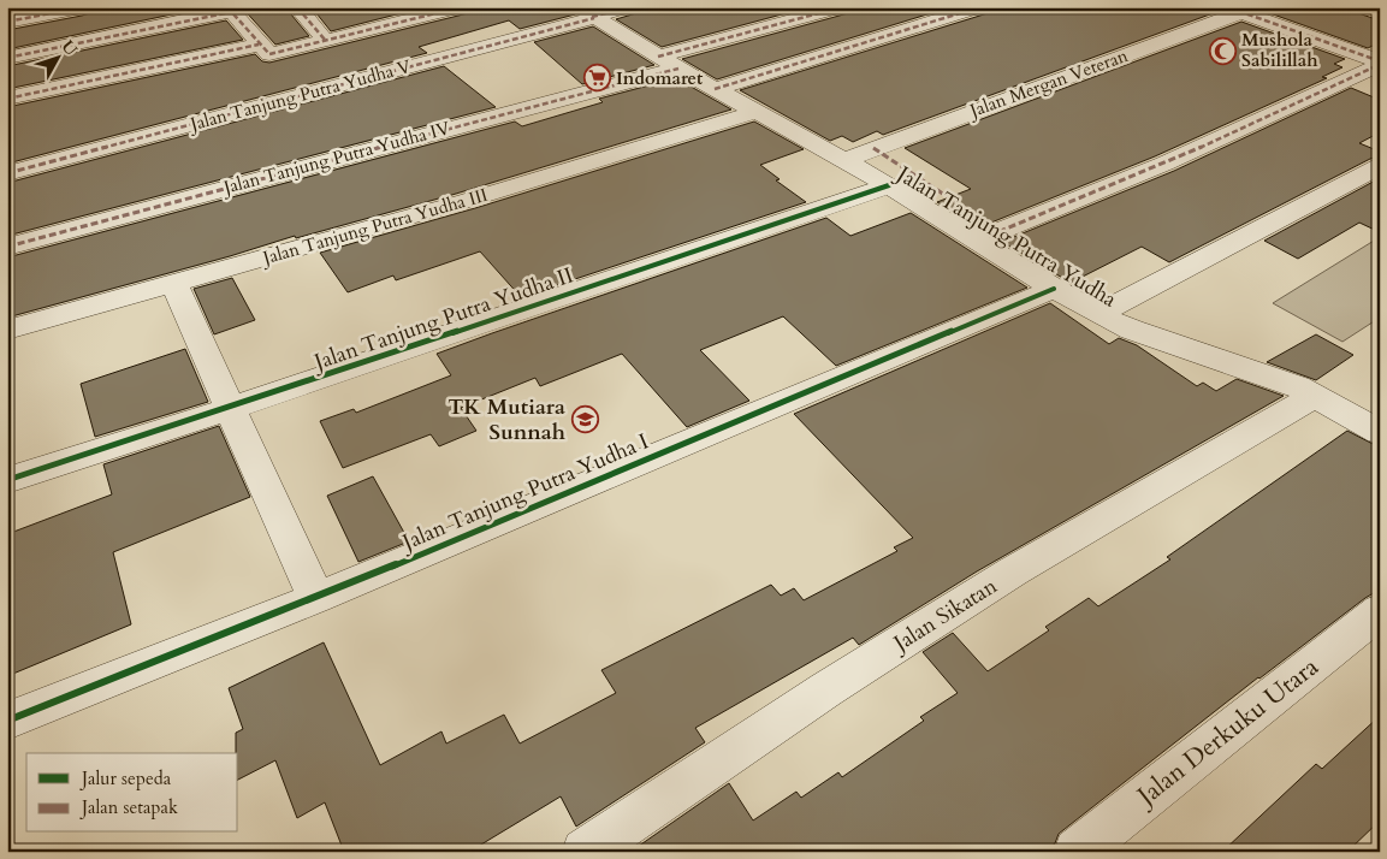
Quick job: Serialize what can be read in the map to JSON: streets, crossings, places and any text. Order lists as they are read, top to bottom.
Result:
{
  "streets": {
    "street": [
      "Jalan Mergan Veteran",
      "Jalan Tanjung Putra Yudha V",
      "Jalan Tanjung Putra Yudha IV",
      "Jalan Tanjung Putra Yudha III",
      "Jalan Tanjung Putra Yudha",
      "Jalan Tanjung Putra Yudha II",
      "Jalan Tanjung Putra Yudha I",
      "Jalan Sikatan",
      "Jalan Derkuku Utara"
    ]
  },
  "crossings": [
    ["Jalan Mergan Veteran", "Jalan Tanjung Putra Yudha"],
    ["Jalan Tanjung Putra Yudha V", "Jalan Tanjung Putra Yudha"],
    ["Jalan Tanjung Putra Yudha IV", "Jalan Tanjung Putra Yudha"],
    ["Jalan Tanjung Putra Yudha III", "Jalan Tanjung Putra Yudha"],
    ["Jalan Tanjung Putra Yudha", "Jalan Tanjung Putra Yudha II"],
    ["Jalan Tanjung Putra Yudha", "Jalan Tanjung Putra Yudha I"],
    ["Jalan Tanjung Putra Yudha", "Jalan Sikatan"]
  ],
  "places": {
    "mosque": ["Mushola Sabilillah"],
    "supermarket": ["Indomaret"],
    "school or university": ["TK Mutiara Sunnah"]
  },
  "legend": ["Jalur sepeda", "Jalan setapak"],
  "north": "top right"
}
